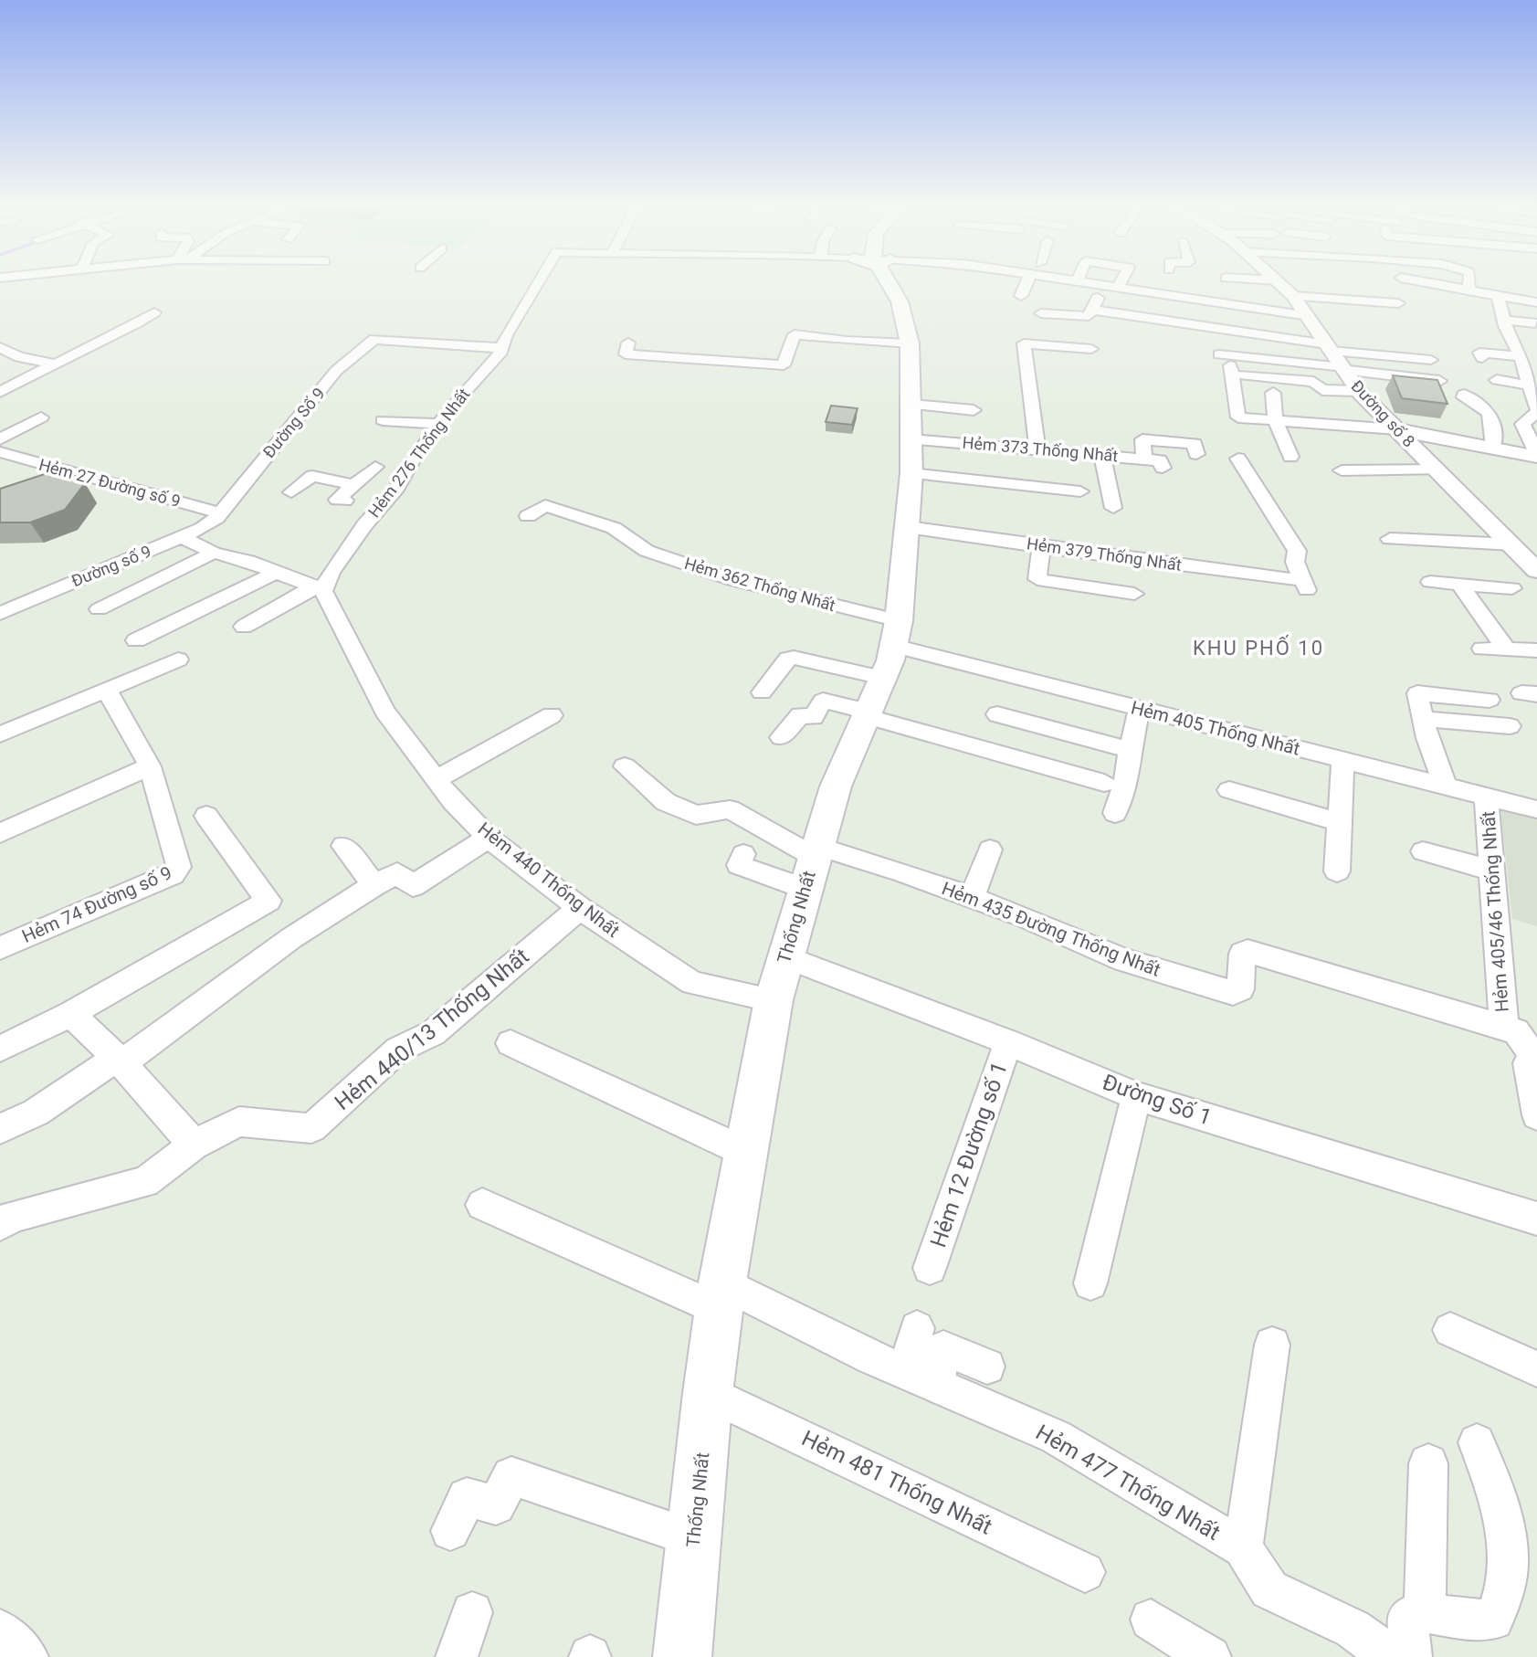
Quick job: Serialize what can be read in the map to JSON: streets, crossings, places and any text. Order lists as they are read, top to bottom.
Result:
{
  "streets": {
    "main road": ["Thống Nhất"],
    "street": [
      "Đường số 8",
      "Đường Số 9",
      "Hẻm 373 Thống Nhất",
      "Hẻm 276 Thống Nhất",
      "Hẻm 27 Đường số 9",
      "Hẻm 379 Thống Nhất",
      "Đường số 9",
      "Hẻm 362 Thống Nhất",
      "Hẻm 405 Thống Nhất",
      "Hẻm 440 Thống Nhất",
      "Hẻm 74 Đường số 9",
      "Hẻm 405/46 Thống Nhất",
      "Hẻm 435 Đường Thống Nhất",
      "Hẻm 440/13 Thống Nhất",
      "Đường Số 1",
      "Hẻm 12 Đường số 1",
      "Hẻm 481 Thống Nhất",
      "Hẻm 477 Thống Nhất"
    ]
  },
  "crossings": [
    ["Đường Số 9", "Hẻm 276 Thống Nhất"],
    ["Đường Số 9", "Hẻm 27 Đường số 9"],
    ["Đường Số 9", "Đường số 9"],
    ["Hẻm 373 Thống Nhất", "Thống Nhất"],
    ["Hẻm 276 Thống Nhất", "Hẻm 440 Thống Nhất"],
    ["Hẻm 27 Đường số 9", "Đường số 9"],
    ["Hẻm 379 Thống Nhất", "Thống Nhất"],
    ["Hẻm 362 Thống Nhất", "Hẻm 405 Thống Nhất"],
    ["Hẻm 362 Thống Nhất", "Thống Nhất"],
    ["Hẻm 405 Thống Nhất", "Hẻm 405/46 Thống Nhất"],
    ["Hẻm 405 Thống Nhất", "Thống Nhất"],
    ["Hẻm 440 Thống Nhất", "Thống Nhất"],
    ["Hẻm 440 Thống Nhất", "Hẻm 440/13 Thống Nhất"],
    ["Hẻm 405/46 Thống Nhất", "Hẻm 435 Đường Thống Nhất"],
    ["Thống Nhất", "Hẻm 435 Đường Thống Nhất"],
    ["Thống Nhất", "Đường Số 1"],
    ["Thống Nhất", "Hẻm 481 Thống Nhất"],
    ["Thống Nhất", "Hẻm 477 Thống Nhất"],
    ["Đường Số 1", "Hẻm 12 Đường số 1"]
  ],
  "districts": ["KHU PHỐ 10"]
}
